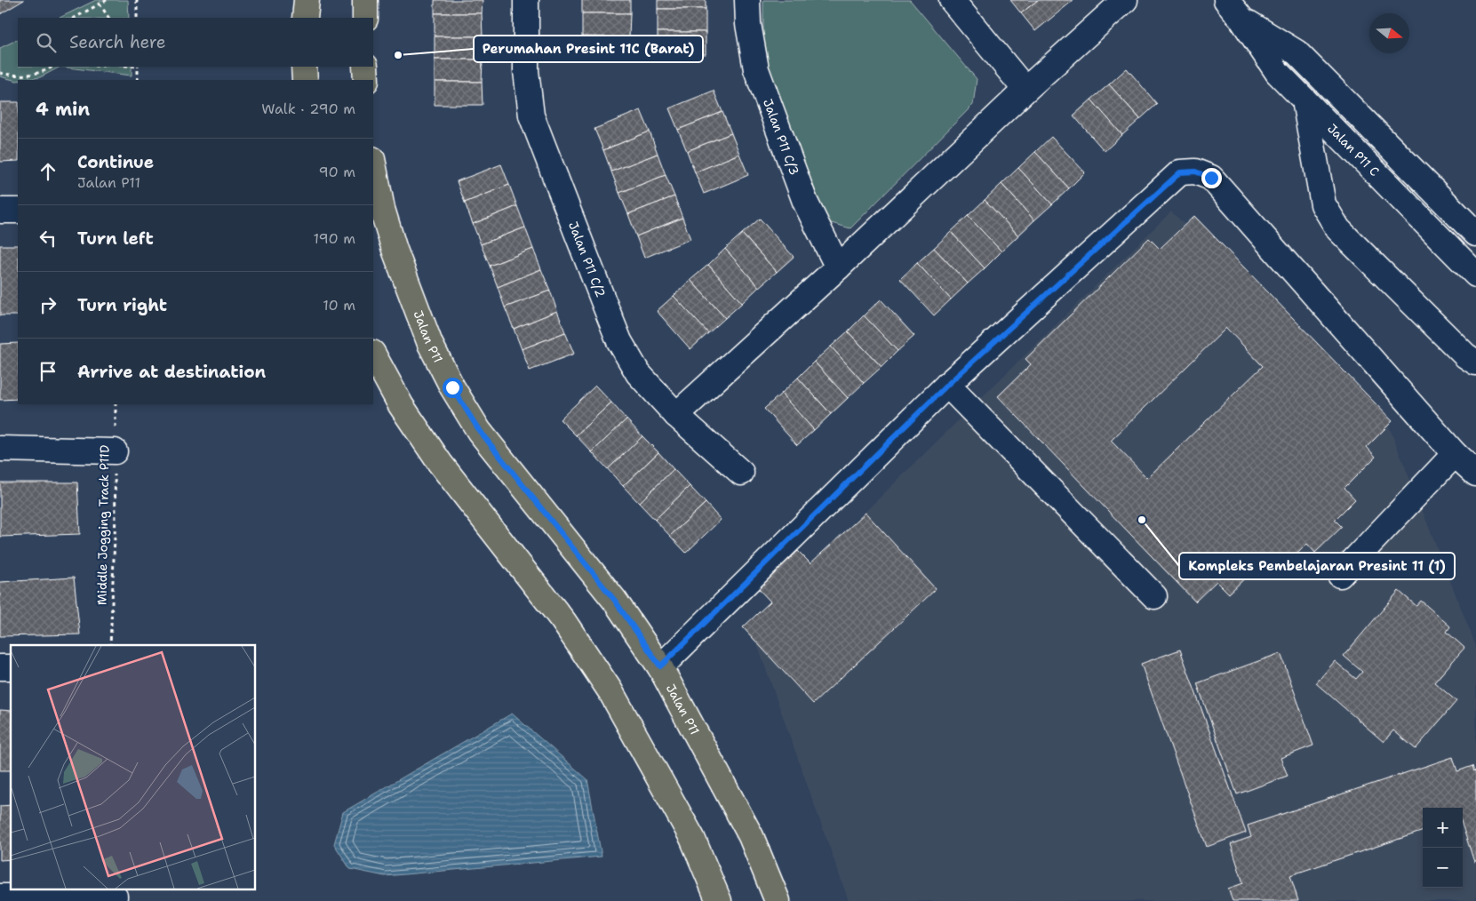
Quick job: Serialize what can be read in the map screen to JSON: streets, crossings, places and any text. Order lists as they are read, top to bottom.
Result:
{
  "streets": {
    "main road": ["Jalan P11"],
    "street": ["Jalan P11 C/3", "Jalan P11 C", "Jalan P11 C/2"],
    "path": ["Middle Jogging Track P11D"]
  },
  "places": ["Perumahan Presint 11C (Barat)", "Kompleks Pembelajaran Presint 11 (1)"],
  "north": "right",
  "page": {
    "search": "Search here",
    "heading": ["4 min", "Walk · 290 m"],
    "list": [
      ["Continue", "Jalan P11", "90 m"],
      ["Turn left", "190 m"],
      ["Turn right", "10 m"],
      "Arrive at destination"
    ],
    "map_buttons": ["+", "−"]
  }
}
